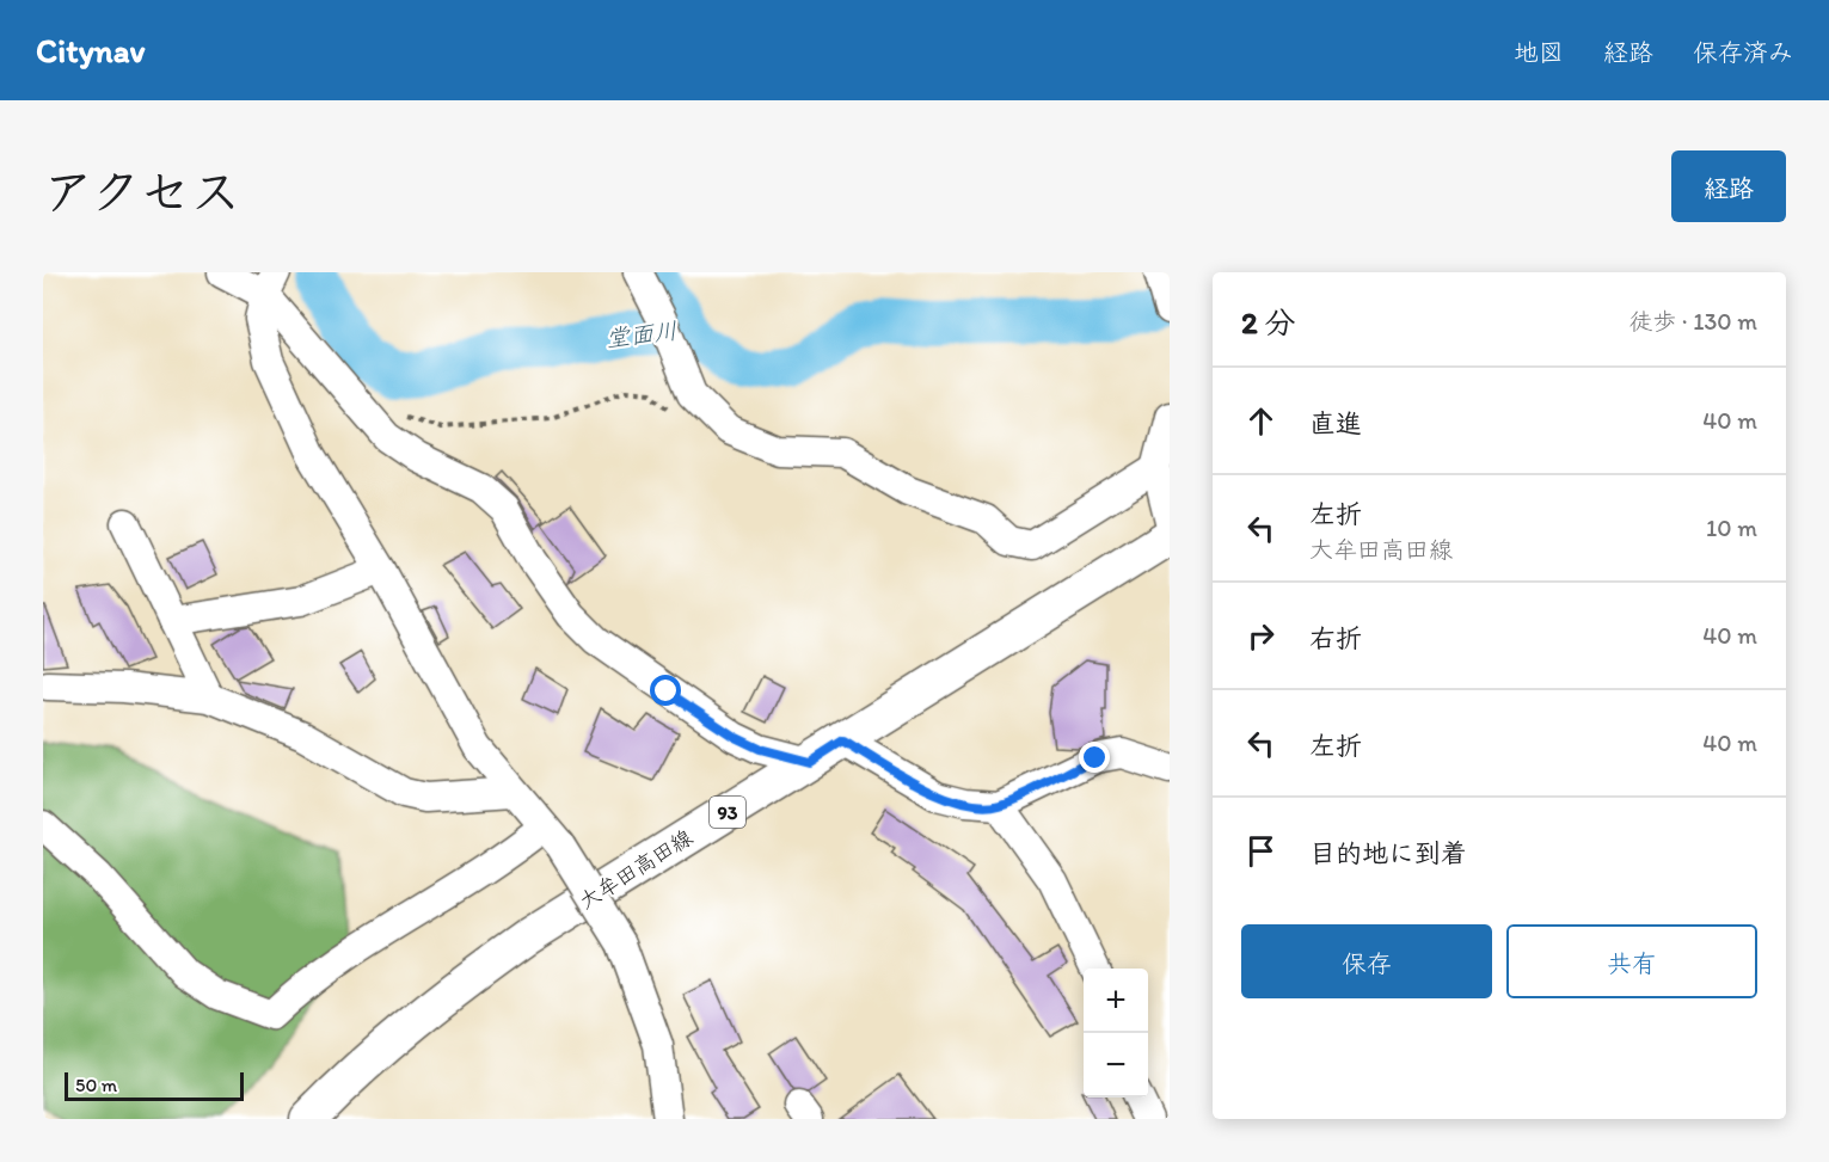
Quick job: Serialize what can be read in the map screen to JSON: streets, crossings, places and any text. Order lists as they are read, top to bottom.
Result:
{
  "streets": {
    "main road": ["93", "大牟田高田線"]
  },
  "water": ["堂面川"],
  "scale_bar": "50 m",
  "page": {
    "header": "Citynav",
    "nav": ["地図", "経路", "保存済み"],
    "title": "アクセス",
    "buttons": [
      "経路",
      ["保存", "共有"]
    ],
    "heading": ["2 分", "徒歩 · 130 m"],
    "list": [
      ["直進", "40 m"],
      ["左折", "大牟田高田線", "10 m"],
      ["右折", "40 m"],
      ["左折", "40 m"],
      "目的地に到着"
    ],
    "map_buttons": ["+", "−"],
    "scale": "50 m"
  }
}
